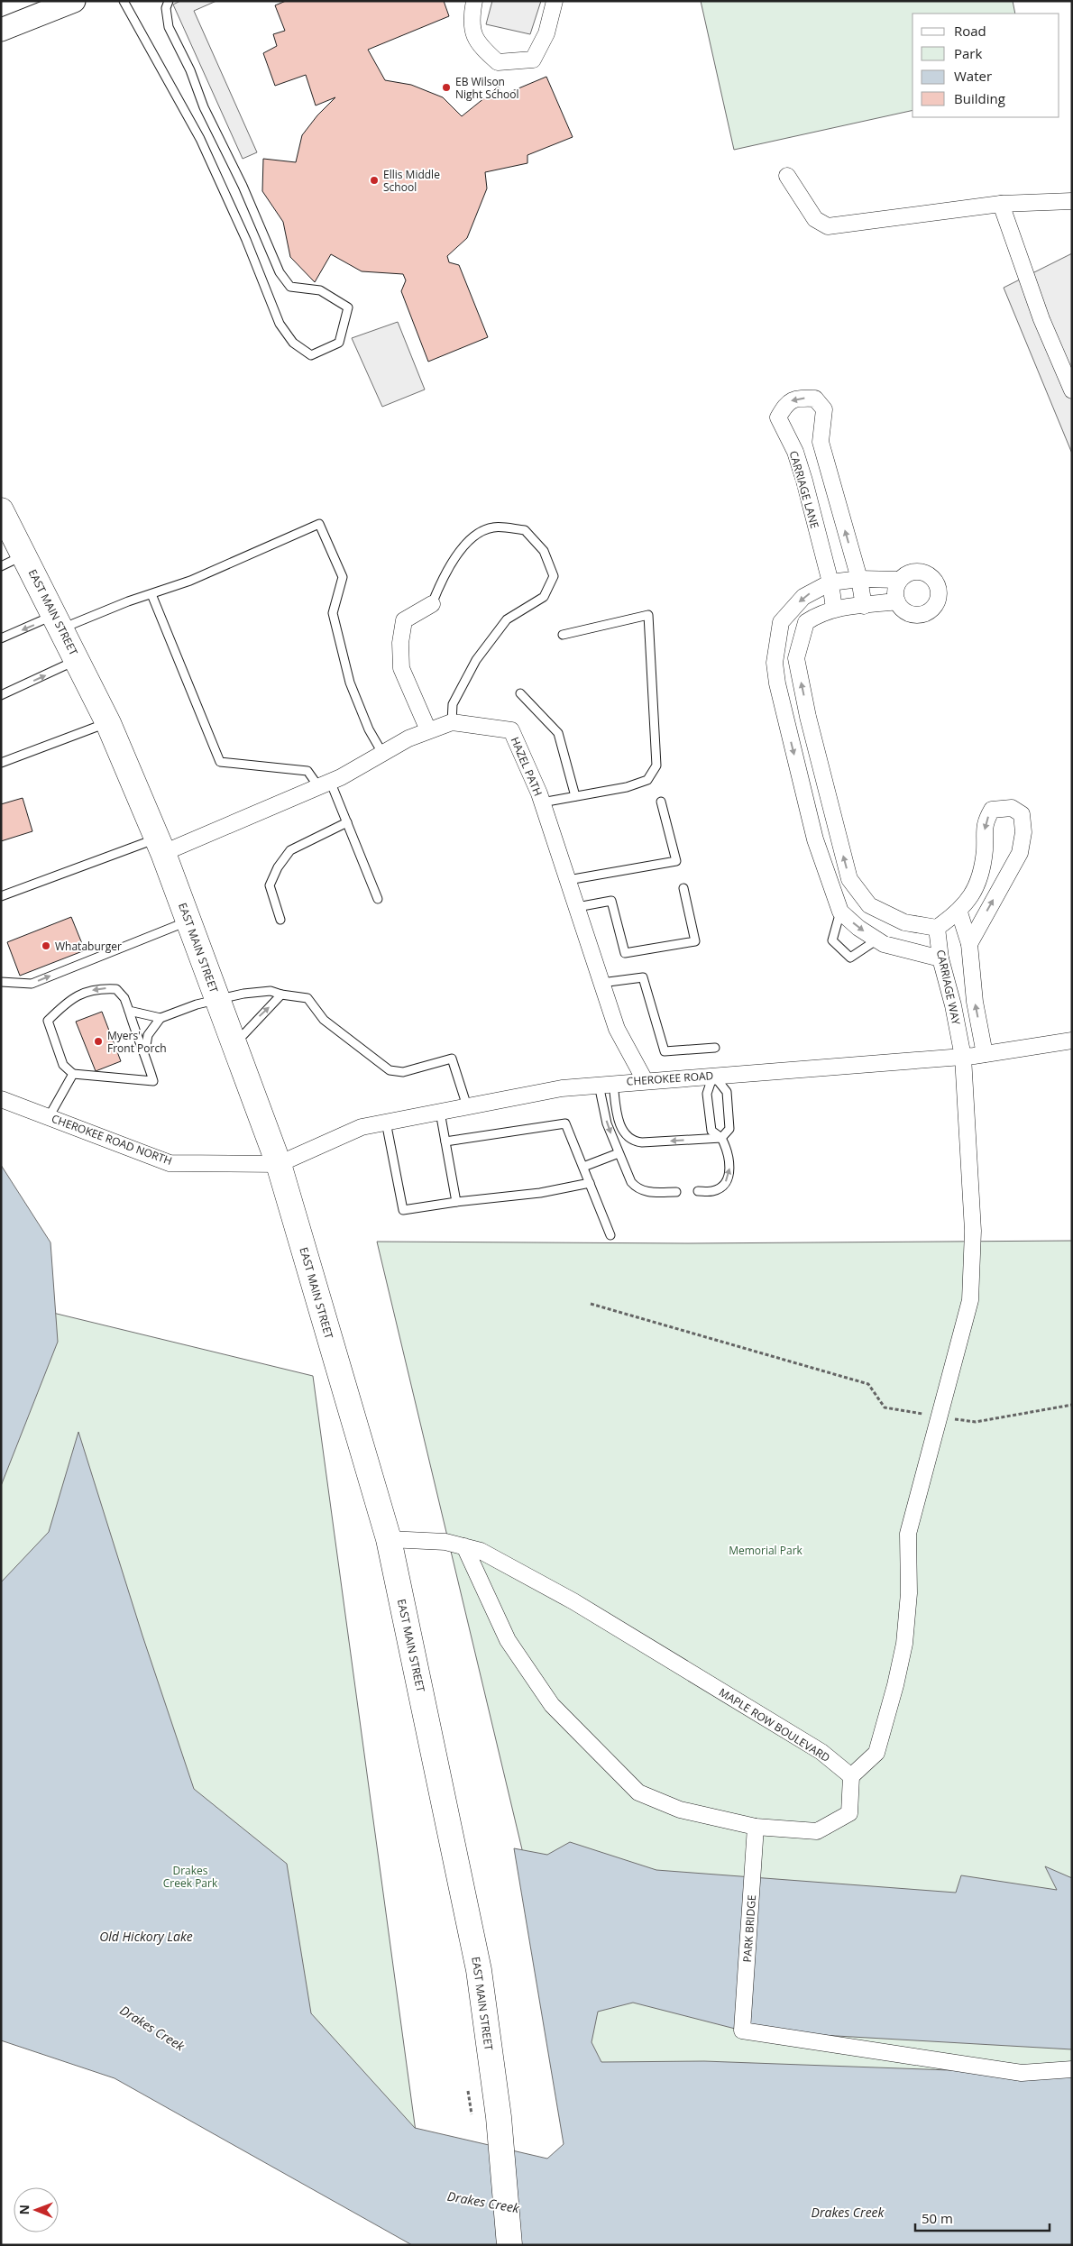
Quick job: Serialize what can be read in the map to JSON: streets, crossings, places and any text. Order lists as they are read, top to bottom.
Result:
{
  "streets": {
    "main road": ["EAST MAIN STREET"],
    "street": [
      "CARRIAGE LANE",
      "HAZEL PATH",
      "CARRIAGE WAY",
      "CHEROKEE ROAD",
      "CHEROKEE ROAD NORTH",
      "MAPLE ROW BOULEVARD",
      "PARK BRIDGE"
    ]
  },
  "crossings": [
    ["EAST MAIN STREET", "HAZEL PATH"],
    ["EAST MAIN STREET", "CHEROKEE ROAD"],
    ["EAST MAIN STREET", "CHEROKEE ROAD NORTH"],
    ["EAST MAIN STREET", "MAPLE ROW BOULEVARD"],
    ["HAZEL PATH", "CHEROKEE ROAD"],
    ["CARRIAGE WAY", "CHEROKEE ROAD"],
    ["CARRIAGE WAY", "MAPLE ROW BOULEVARD"],
    ["CHEROKEE ROAD", "CHEROKEE ROAD NORTH"]
  ],
  "water": ["Old Hickory Lake", "Drakes Creek"],
  "parks": ["Memorial Park", "Drakes Creek Park"],
  "places": [
    "EB Wilson Night School",
    "Ellis Middle School",
    "Whataburger",
    "Myers' Front Porch"
  ],
  "legend": [
    "Road",
    "Park",
    "Water",
    "Building"
  ],
  "scale_bar": "50 m",
  "north": "left"
}
